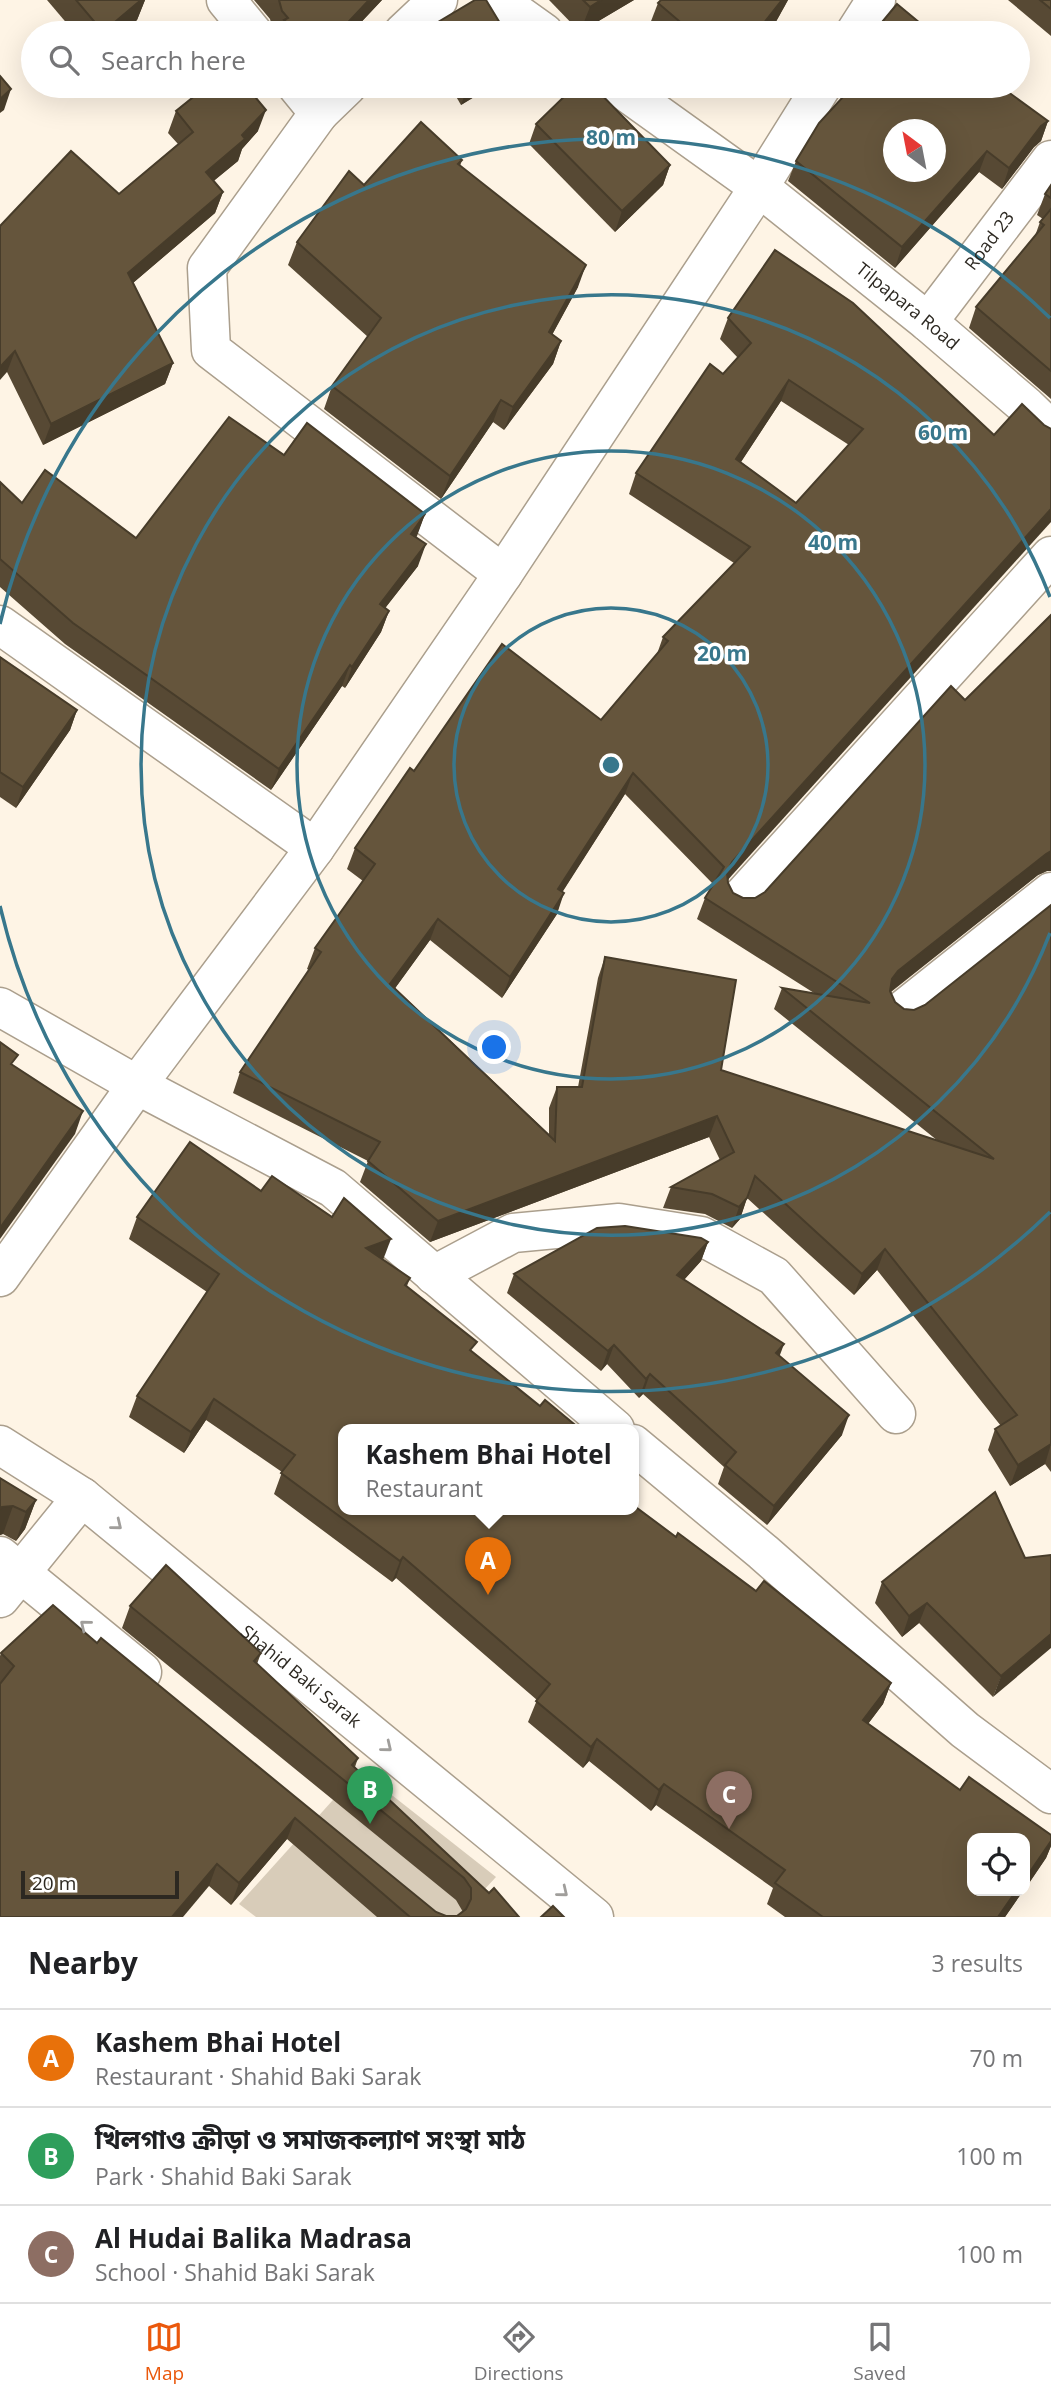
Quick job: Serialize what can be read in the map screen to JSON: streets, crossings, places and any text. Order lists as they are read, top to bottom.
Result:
{
  "streets": {
    "street": ["Road 23", "Tilpapara Road", "Shahid Baki Sarak"]
  },
  "crossings": [
    ["Road 23", "Tilpapara Road"]
  ],
  "one_way": ["Shahid Baki Sarak"],
  "scale_bar": "20 m",
  "north": "top left",
  "page": {
    "search": "Search here",
    "popup": ["Kashem Bhai Hotel", "Restaurant"],
    "pins": ["A", "B", "C"],
    "scale": "20 m",
    "heading": ["Nearby", "3 results"],
    "list": [
      {
        "mark": "A",
        "name": "Kashem Bhai Hotel",
        "note": "Restaurant · Shahid Baki Sarak",
        "value": "70 m"
      },
      {
        "mark": "B",
        "name": "খিলগাও ক্রীড়া ও সমাজকল্যাণ সংস্থা মাঠ",
        "note": "Park · Shahid Baki Sarak",
        "value": "100 m"
      },
      {
        "mark": "C",
        "name": "Al Hudai Balika Madrasa",
        "note": "School · Shahid Baki Sarak",
        "value": "100 m"
      }
    ],
    "nav": ["Map", "Directions", "Saved"]
  },
  "rings": [
    "80 m",
    "60 m",
    "40 m",
    "20 m"
  ]
}
